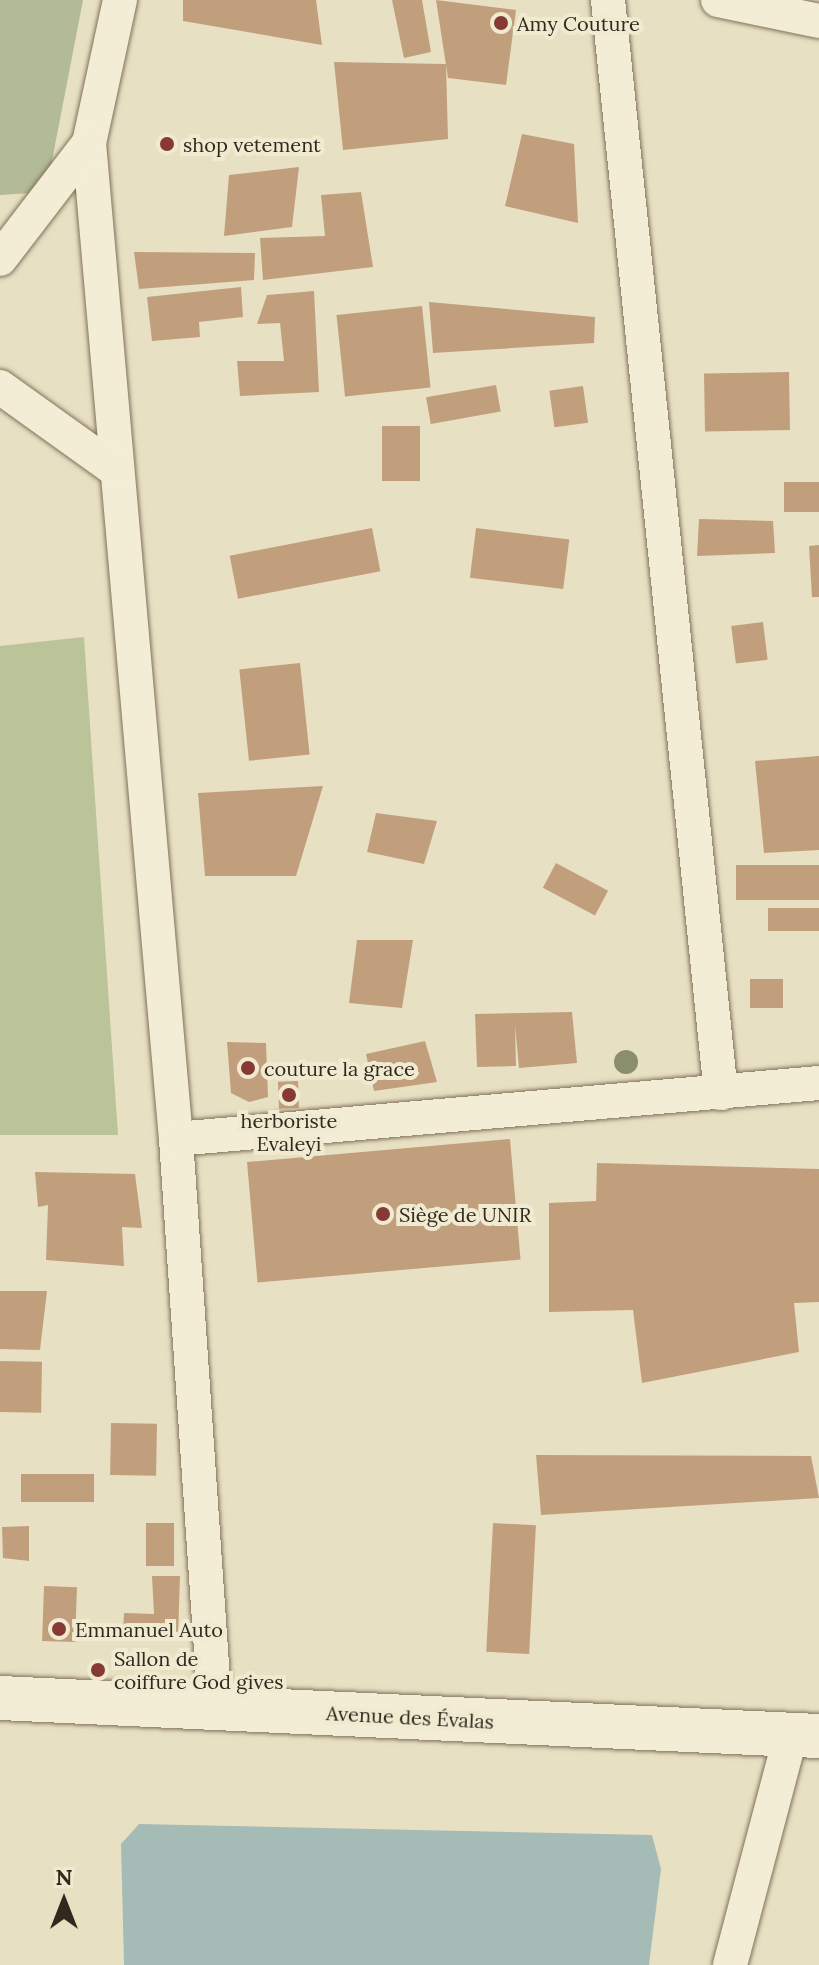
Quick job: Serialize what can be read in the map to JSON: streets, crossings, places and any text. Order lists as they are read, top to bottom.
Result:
{
  "streets": {
    "street": ["Avenue des Évalas"]
  },
  "places": [
    "Amy Couture",
    "shop vetement",
    "couture la grace",
    "herboriste Evaleyi",
    "Siège de UNIR",
    "Emmanuel Auto",
    "Sallon de coiffure God gives"
  ],
  "north": "top"
}
